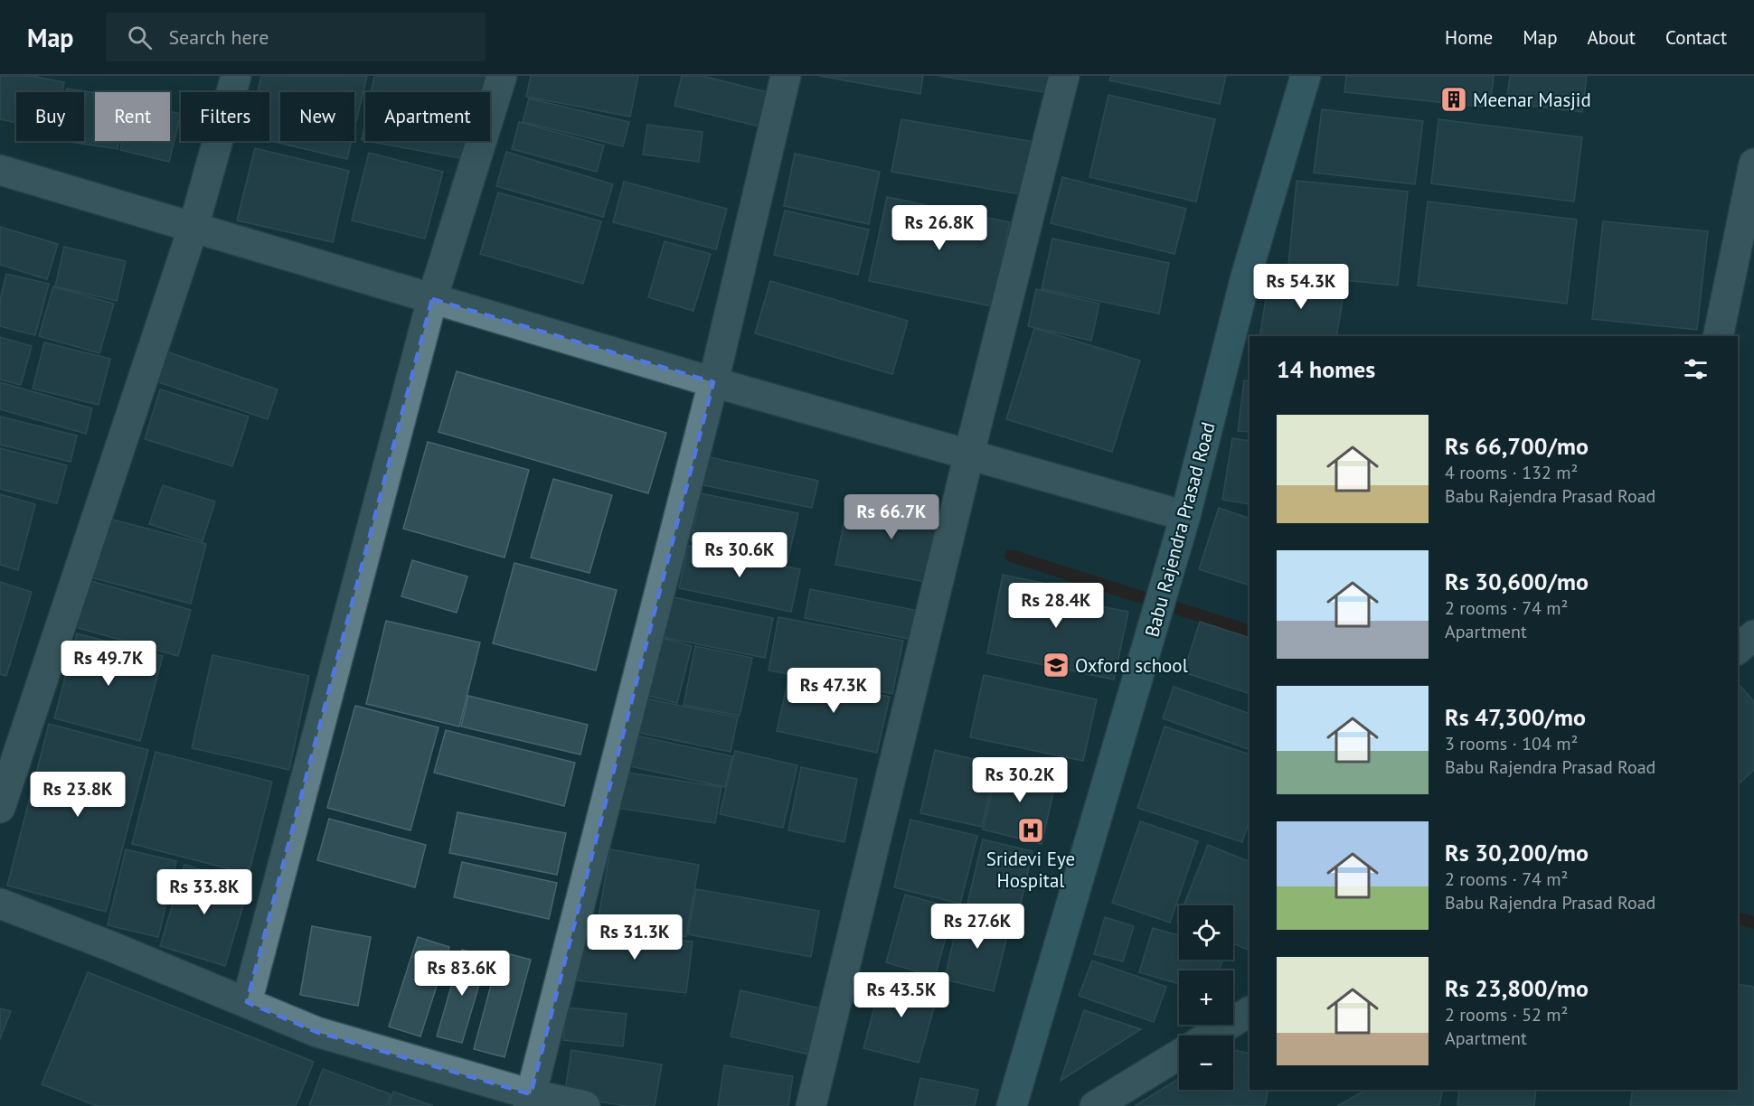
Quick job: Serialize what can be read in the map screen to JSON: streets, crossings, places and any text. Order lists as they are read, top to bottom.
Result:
{
  "streets": {
    "street": ["Babu Rajendra Prasad Road"]
  },
  "places": {
    "building": ["Meenar Masjid"],
    "school or university": ["Oxford school"],
    "hospital": ["Sridevi Eye Hospital"]
  },
  "page": {
    "header": "Map",
    "search": "Search here",
    "nav": [
      "Home",
      "Map",
      "About",
      "Contact"
    ],
    "chip": [
      "Buy",
      "Rent",
      "Filters",
      "New",
      "Apartment"
    ],
    "price": [
      "Rs 26.8K",
      "Rs 54.3K",
      "Rs 66.7K",
      "Rs 30.6K",
      "Rs 28.4K",
      "Rs 49.7K",
      "Rs 47.3K",
      "Rs 30.2K",
      "Rs 23.8K",
      "Rs 33.8K",
      "Rs 27.6K",
      "Rs 31.3K",
      "Rs 83.6K",
      "Rs 43.5K"
    ],
    "heading": "14 homes",
    "list": [
      {
        "name": "Rs 66,700/mo",
        "note": "4 rooms · 132 m² · Babu Rajendra Prasad Road"
      },
      {
        "name": "Rs 30,600/mo",
        "note": "2 rooms · 74 m² · Apartment"
      },
      {
        "name": "Rs 47,300/mo",
        "note": "3 rooms · 104 m² · Babu Rajendra Prasad Road"
      },
      {
        "name": "Rs 30,200/mo",
        "note": "2 rooms · 74 m² · Babu Rajendra Prasad Road"
      },
      {
        "name": "Rs 23,800/mo",
        "note": "2 rooms · 52 m² · Apartment"
      }
    ],
    "map_buttons": ["+", "−"]
  }
}
